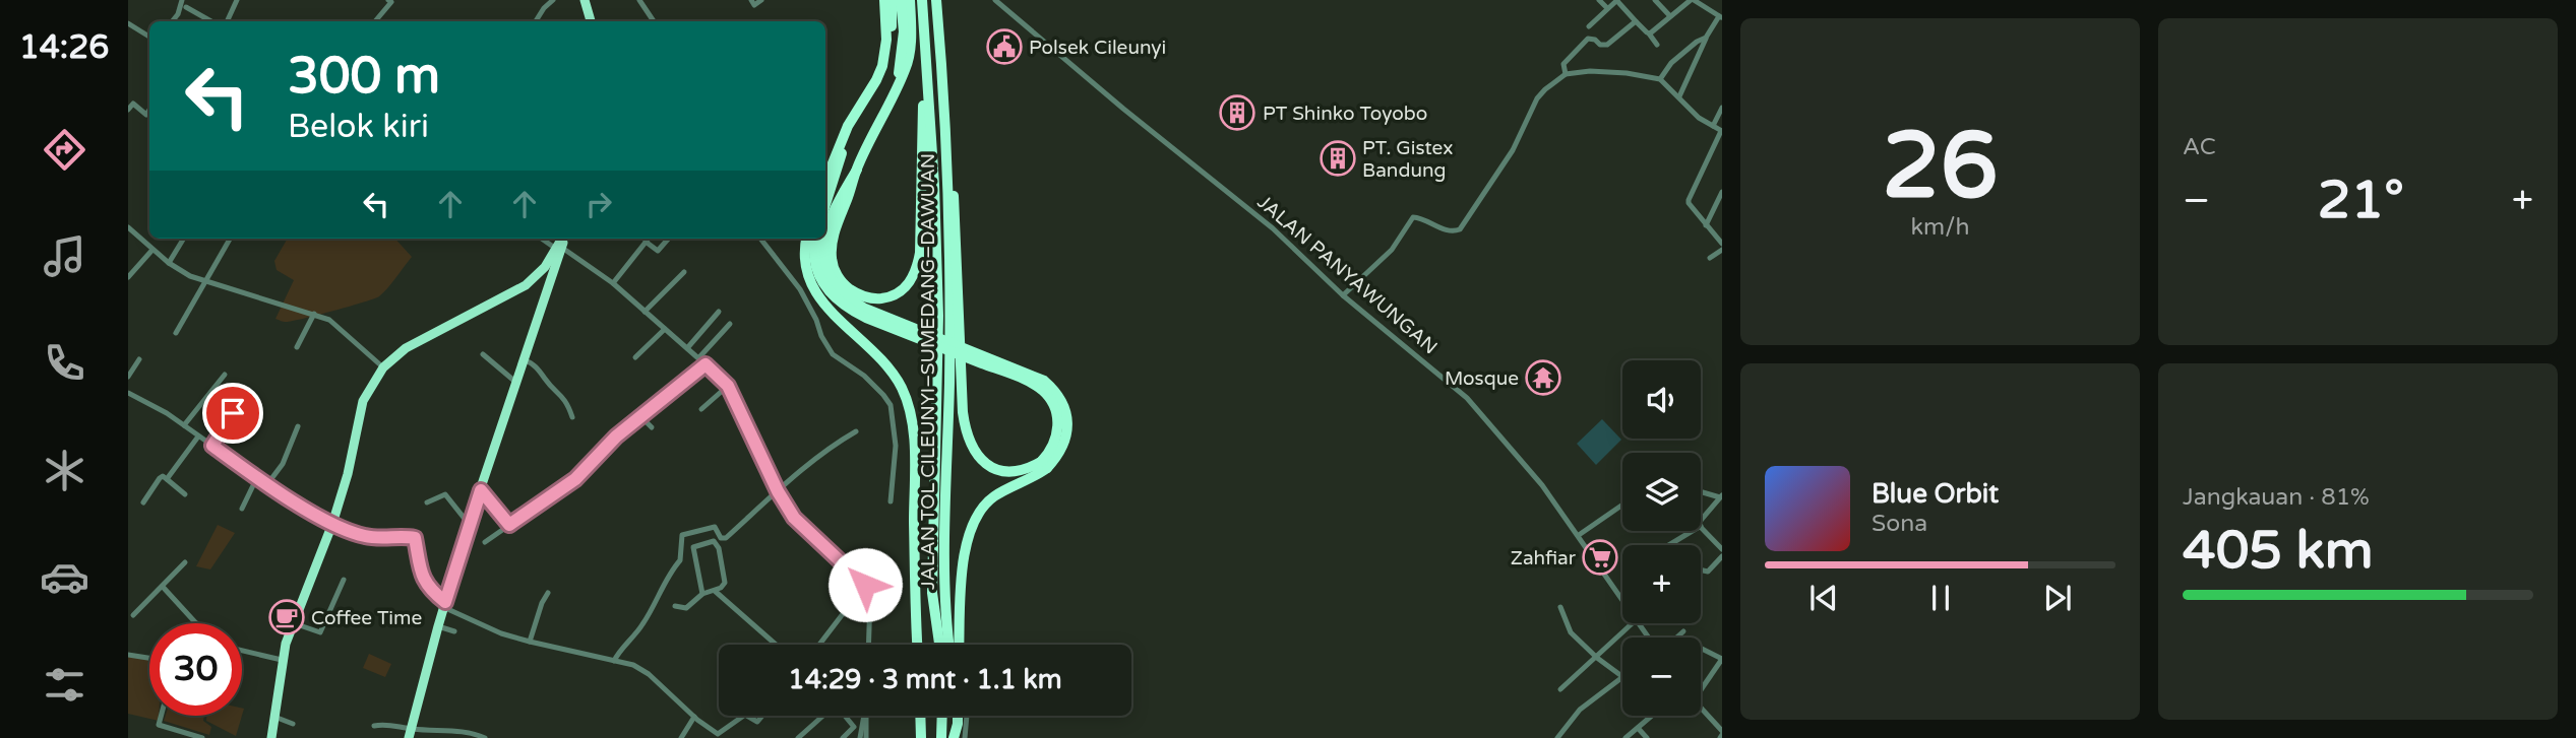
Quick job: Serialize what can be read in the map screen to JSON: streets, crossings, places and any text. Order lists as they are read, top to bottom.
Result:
{
  "streets": {
    "highway": ["JALAN TOL CILEUNYI–SUMEDANG–DAWUAN"],
    "street": ["JALAN PANYAWUNGAN"]
  },
  "places": {
    "public building": ["Polsek Cileunyi"],
    "building": ["PT Shinko Toyobo", "PT. Gistex Bandung"],
    "temple": ["Mosque"],
    "supermarket": ["Zahfiar"],
    "cafe": ["Coffee Time"]
  },
  "page": {
    "tabs": "14:26",
    "tile": [
      ["26", "km/h"],
      "AC",
      ["Jangkauan · 81%", "405 km"]
    ],
    "turn": ["300 m", "Belok kiri"],
    "heat": ["−", "21°", "+"],
    "map_buttons": ["+", "−"],
    "song": ["Blue Orbit", "Sona"],
    "limit": "30",
    "trip": "14:29 · 3 mnt · 1.1 km"
  }
}
